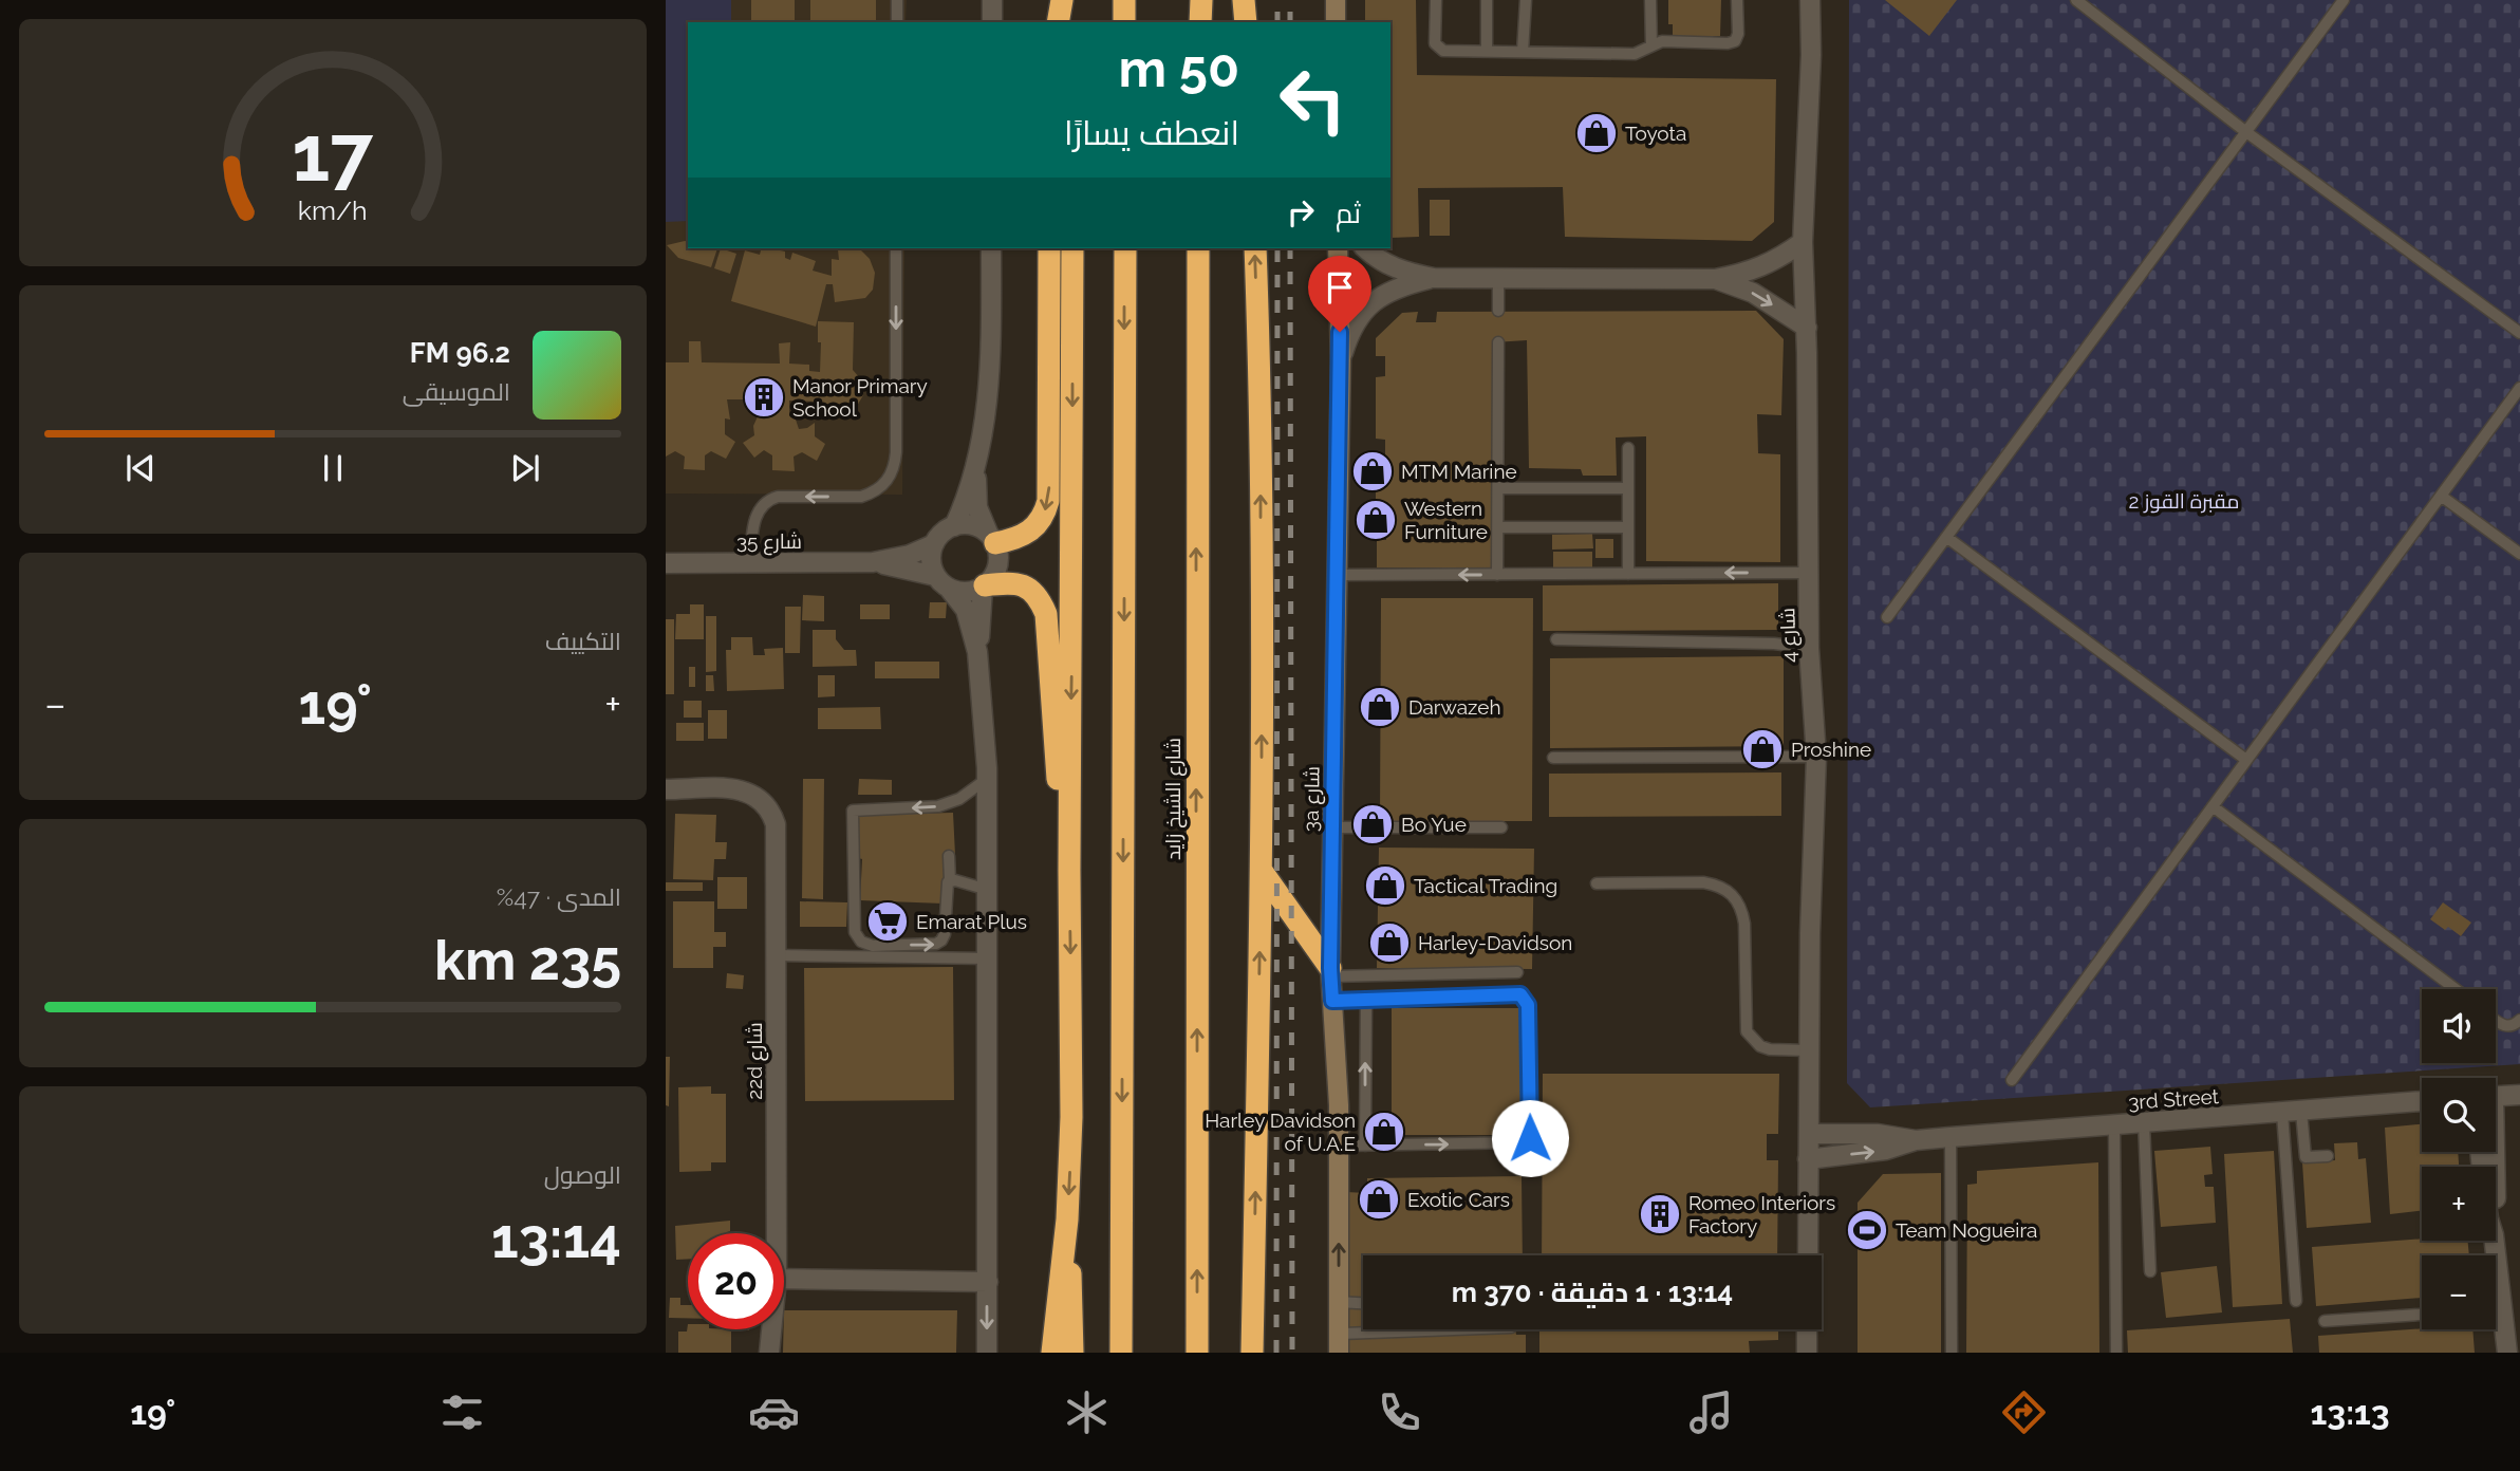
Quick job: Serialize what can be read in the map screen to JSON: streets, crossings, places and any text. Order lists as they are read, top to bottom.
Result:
{
  "streets": {
    "highway": ["شارع الشيخ زايد"],
    "street": [
      "شارع 35",
      "شارع 4",
      "3a شارع",
      "22d شارع",
      "3rd Street"
    ]
  },
  "parks": ["مقبرة القوز 2"],
  "places": {
    "shop": [
      "Toyota",
      "MTM Marine",
      "Western Furniture",
      "Darwazeh",
      "Proshine",
      "Bo Yue",
      "Tactical Trading",
      "Harley-Davidson",
      "Harley Davidson of U.A.E",
      "Exotic Cars"
    ],
    "building": ["Manor Primary School", "Romeo Interiors Factory"],
    "supermarket": ["Emarat Plus"],
    "sports": ["Team Nogueira"]
  },
  "page": {
    "turn": ["50 m", "انعطف يسارًا"],
    "then": "ثم",
    "song": ["96.2 FM", "الموسيقى"],
    "tile": [
      "التكييف",
      ["المدى · 47%", "235 km"],
      ["الوصول", "13:14"]
    ],
    "heat": ["−", "19°", "+"],
    "map_buttons": ["+", "−"],
    "limit": "20",
    "trip": "13:14 · 1 دقيقة · 370 m",
    "tabs": ["13:13", "19°"],
    "gauge": ["17", "km/h"]
  }
}
